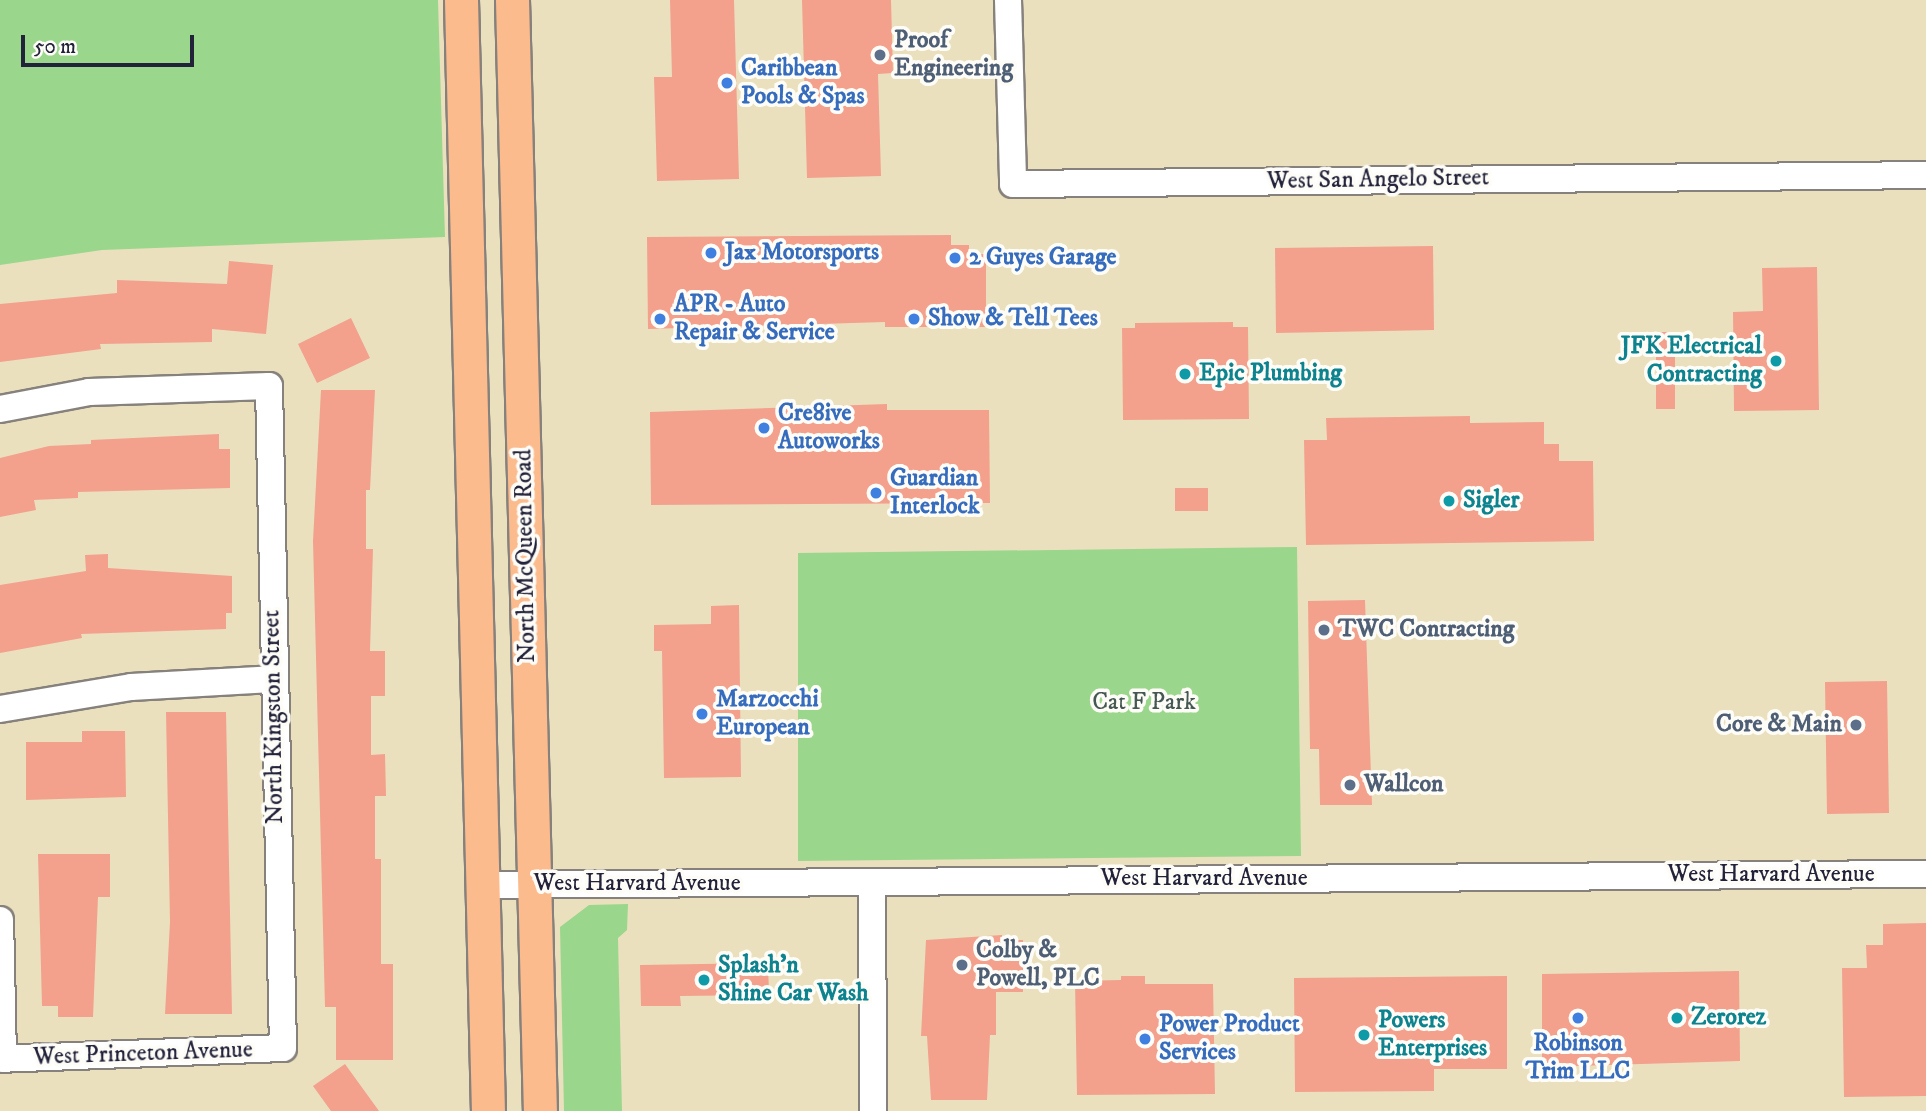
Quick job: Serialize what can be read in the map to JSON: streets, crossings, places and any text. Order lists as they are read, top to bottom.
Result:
{
  "streets": {
    "main road": ["North McQueen Road"],
    "street": [
      "West San Angelo Street",
      "North Kingston Street",
      "West Harvard Avenue",
      "West Princeton Avenue"
    ]
  },
  "crossings": [
    ["North McQueen Road", "West Harvard Avenue"],
    ["North Kingston Street", "West Princeton Avenue"]
  ],
  "parks": ["Cat F Park"],
  "places": [
    "Proof Engineering",
    "Caribbean Pools & Spas",
    "Jax Motorsports",
    "2 Guyes Garage",
    "APR - Auto Repair & Service",
    "Show & Tell Tees",
    "JFK Electrical Contracting",
    "Epic Plumbing",
    "Cre8ive Autoworks",
    "Guardian Interlock",
    "Sigler",
    "TWC Contracting",
    "Marzocchi European",
    "Core & Main",
    "Wallcon",
    "Colby & Powell, PLC",
    "Splash'n Shine Car Wash",
    "Robinson Trim LLC",
    "Zerorez",
    "Powers Enterprises",
    "Power Product Services"
  ],
  "scale_bar": "50 m"
}
